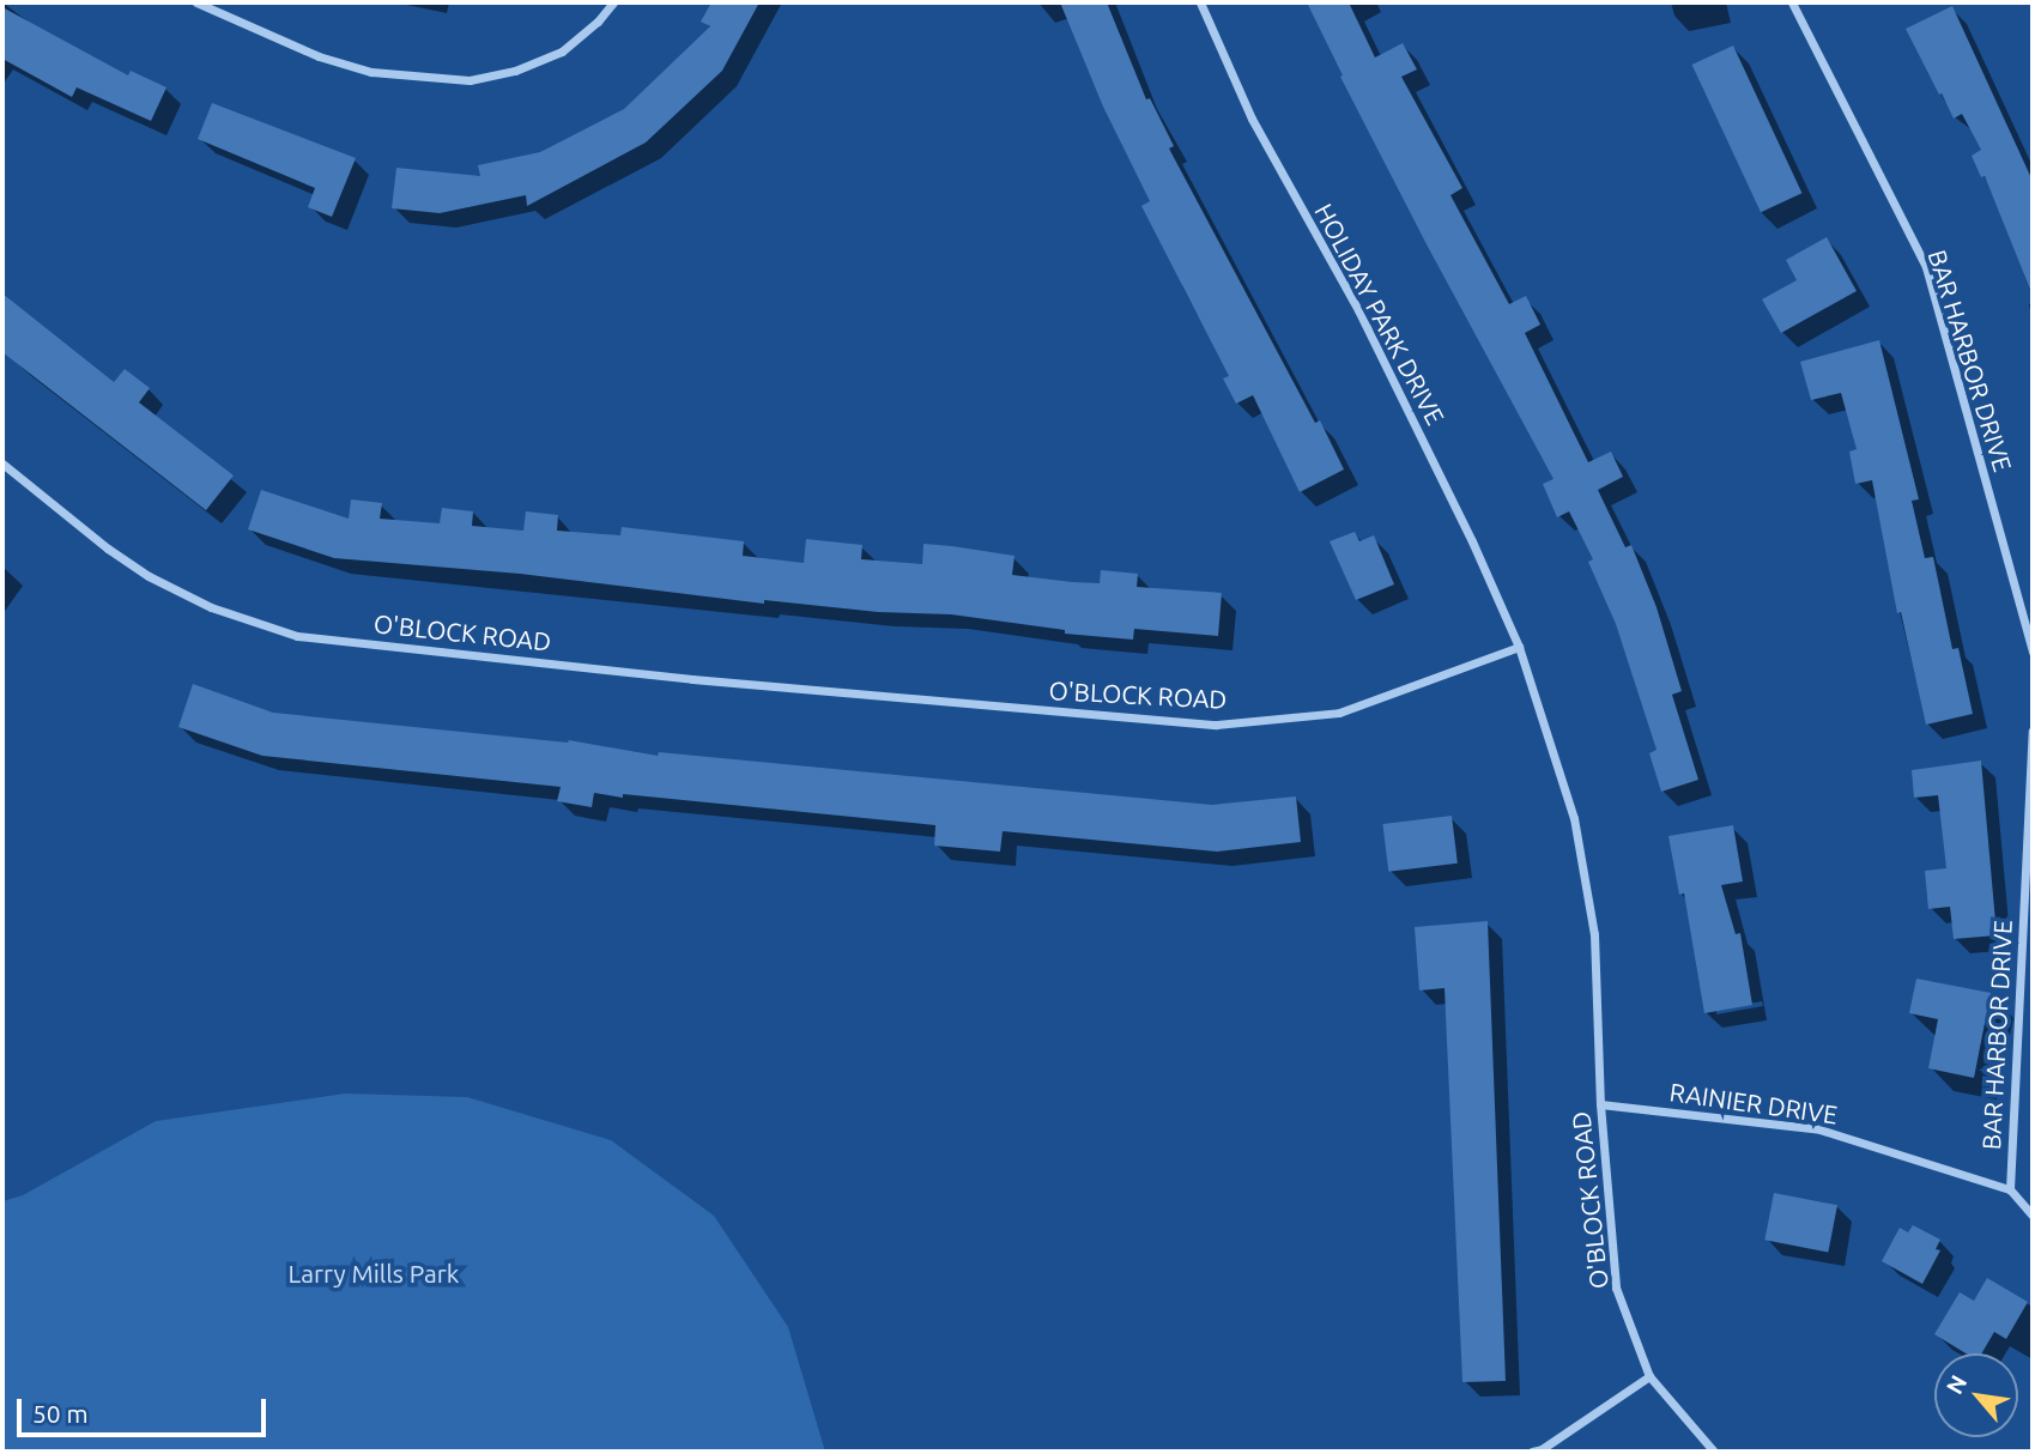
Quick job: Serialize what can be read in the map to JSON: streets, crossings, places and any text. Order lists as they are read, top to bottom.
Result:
{
  "streets": {
    "street": [
      "HOLIDAY PARK DRIVE",
      "BAR HARBOR DRIVE",
      "O'BLOCK ROAD",
      "RAINIER DRIVE"
    ]
  },
  "crossings": [
    ["HOLIDAY PARK DRIVE", "O'BLOCK ROAD"],
    ["BAR HARBOR DRIVE", "RAINIER DRIVE"],
    ["O'BLOCK ROAD", "RAINIER DRIVE"]
  ],
  "parks": ["Larry Mills Park"],
  "scale_bar": "50 m",
  "north": "top left"
}
